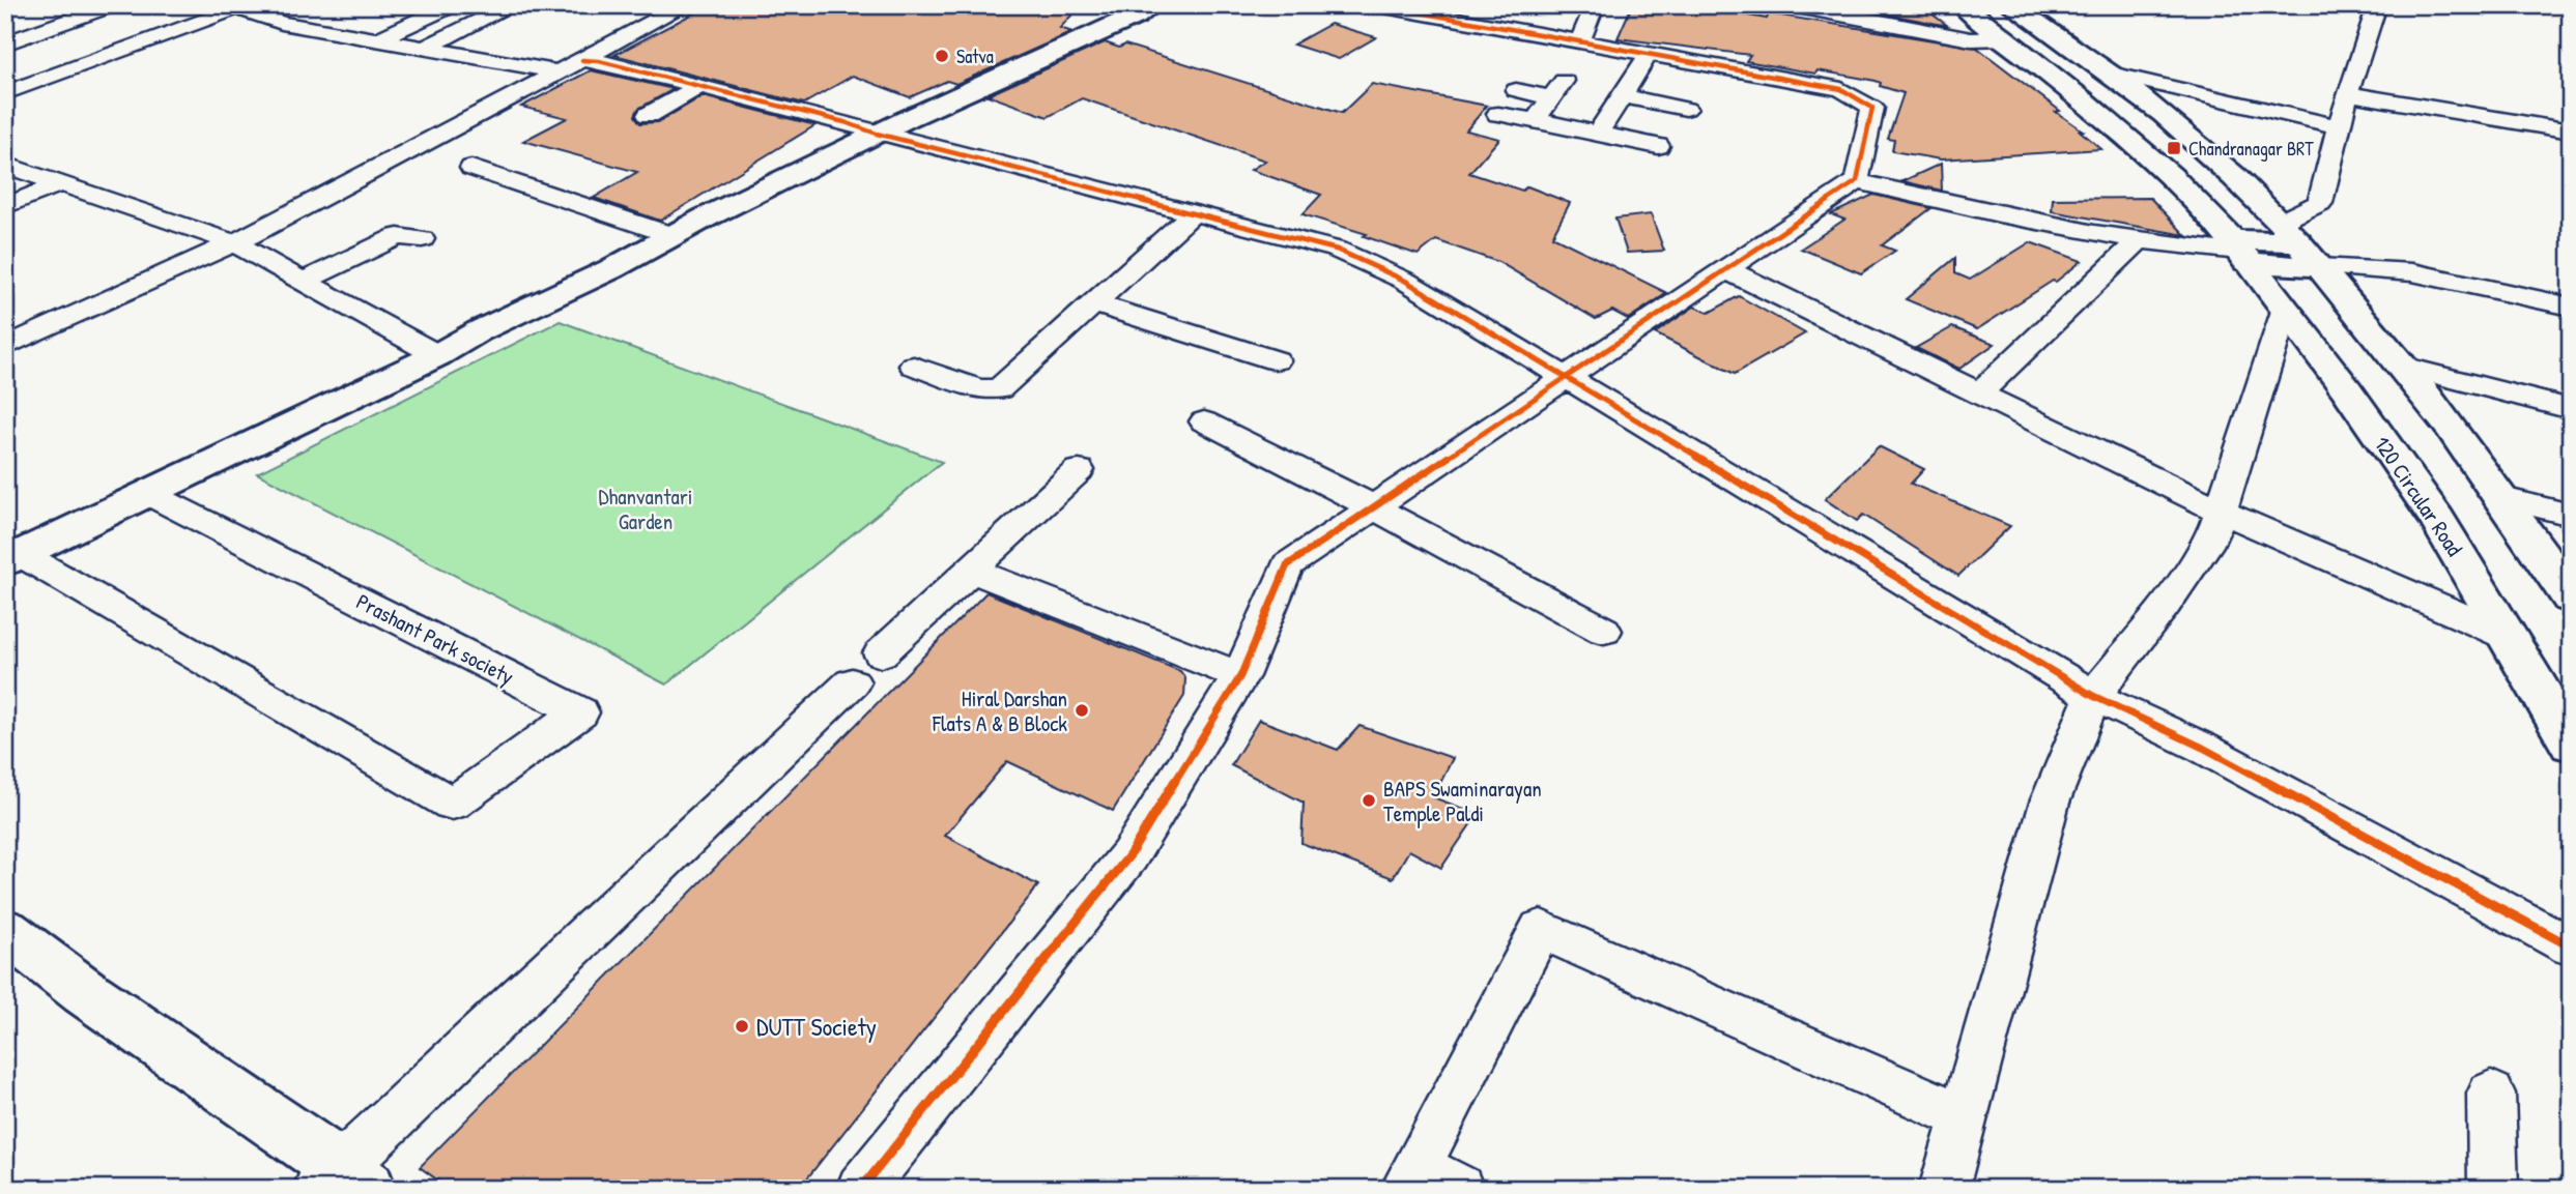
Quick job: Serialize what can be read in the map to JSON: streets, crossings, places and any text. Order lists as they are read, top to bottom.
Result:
{
  "streets": {
    "main road": ["120 Circular Road"],
    "street": ["Prashant Park society"]
  },
  "parks": ["Dhanvantari Garden"],
  "places": {
    "other": [
      "Satva",
      "Hiral Darshan Flats A & B Block",
      "BAPS Swaminarayan Temple Paldi",
      "DUTT Society"
    ],
    "transit": ["Chandranagar BRT"]
  }
}
